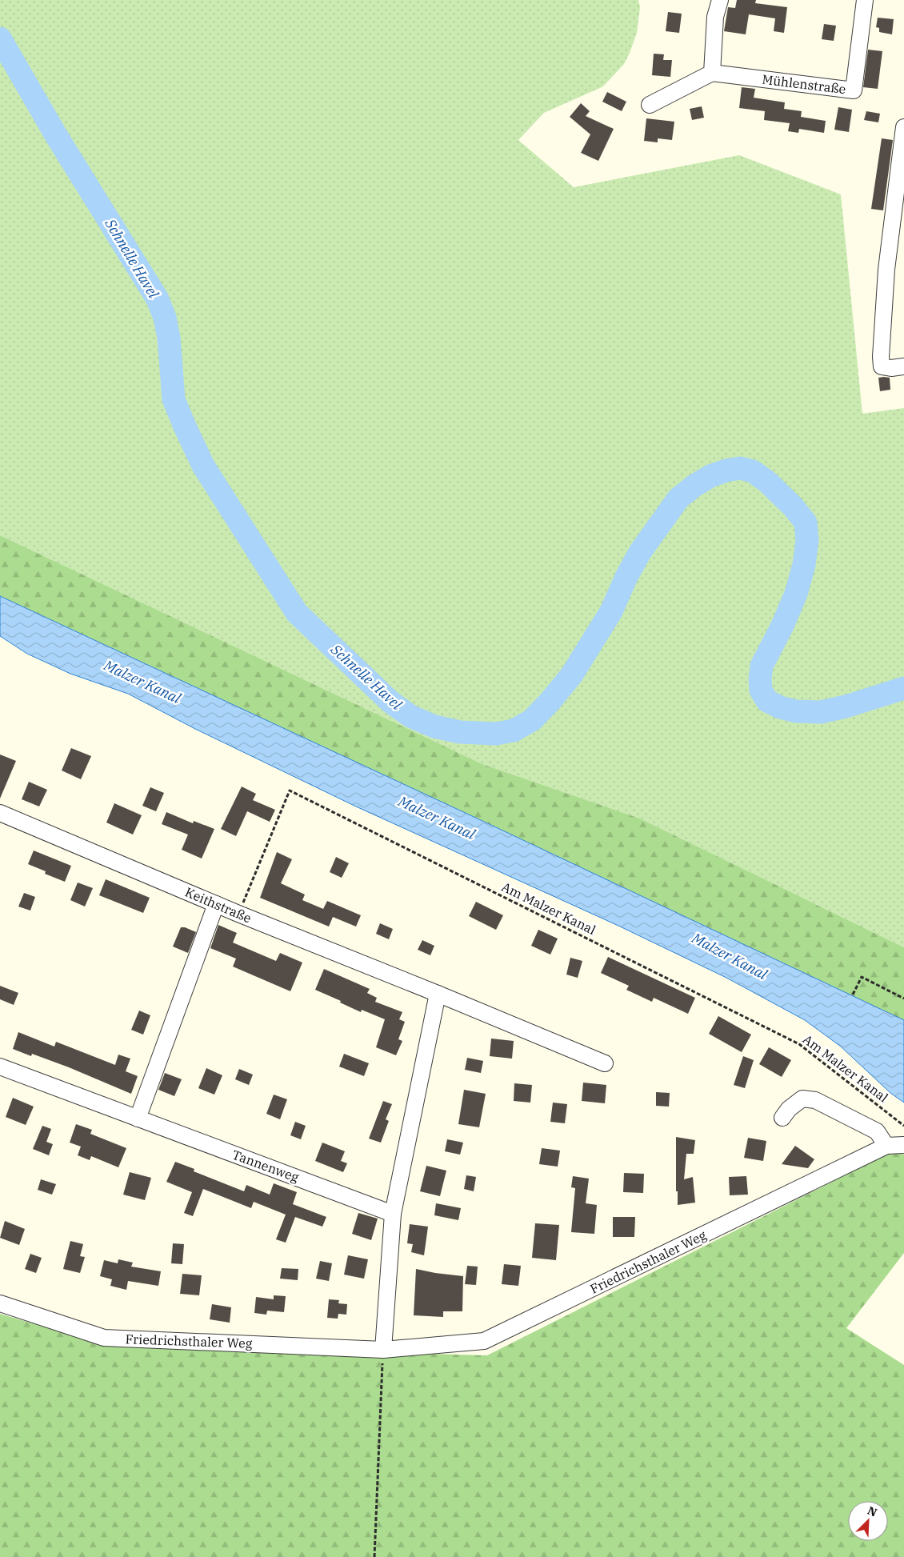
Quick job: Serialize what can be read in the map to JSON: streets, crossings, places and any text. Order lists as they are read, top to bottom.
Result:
{
  "streets": {
    "street": [
      "Mühlenstraße",
      "Keithstraße",
      "Tannenweg",
      "Friedrichsthaler Weg"
    ],
    "path": ["Am Malzer Kanal"]
  },
  "crossings": [
    ["Keithstraße", "Am Malzer Kanal"]
  ],
  "water": ["Schnelle Havel", "Malzer Kanal"],
  "north": "top right"
}
